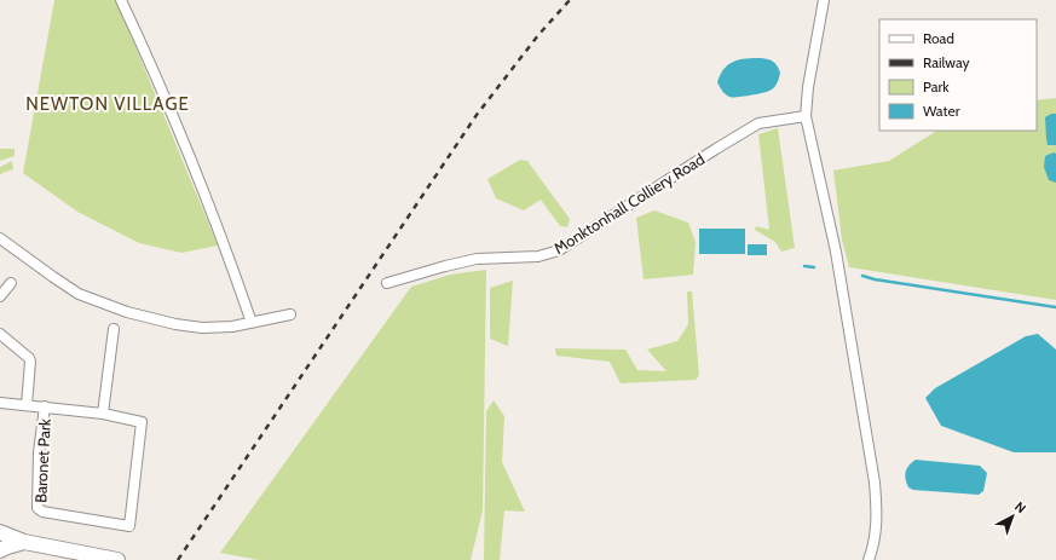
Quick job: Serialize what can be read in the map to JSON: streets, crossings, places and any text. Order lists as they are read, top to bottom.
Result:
{
  "streets": {
    "street": ["Monktonhall Colliery Road", "Baronet Park"]
  },
  "districts": ["NEWTON VILLAGE"],
  "legend": [
    "Road",
    "Railway",
    "Park",
    "Water"
  ],
  "north": "top right"
}
